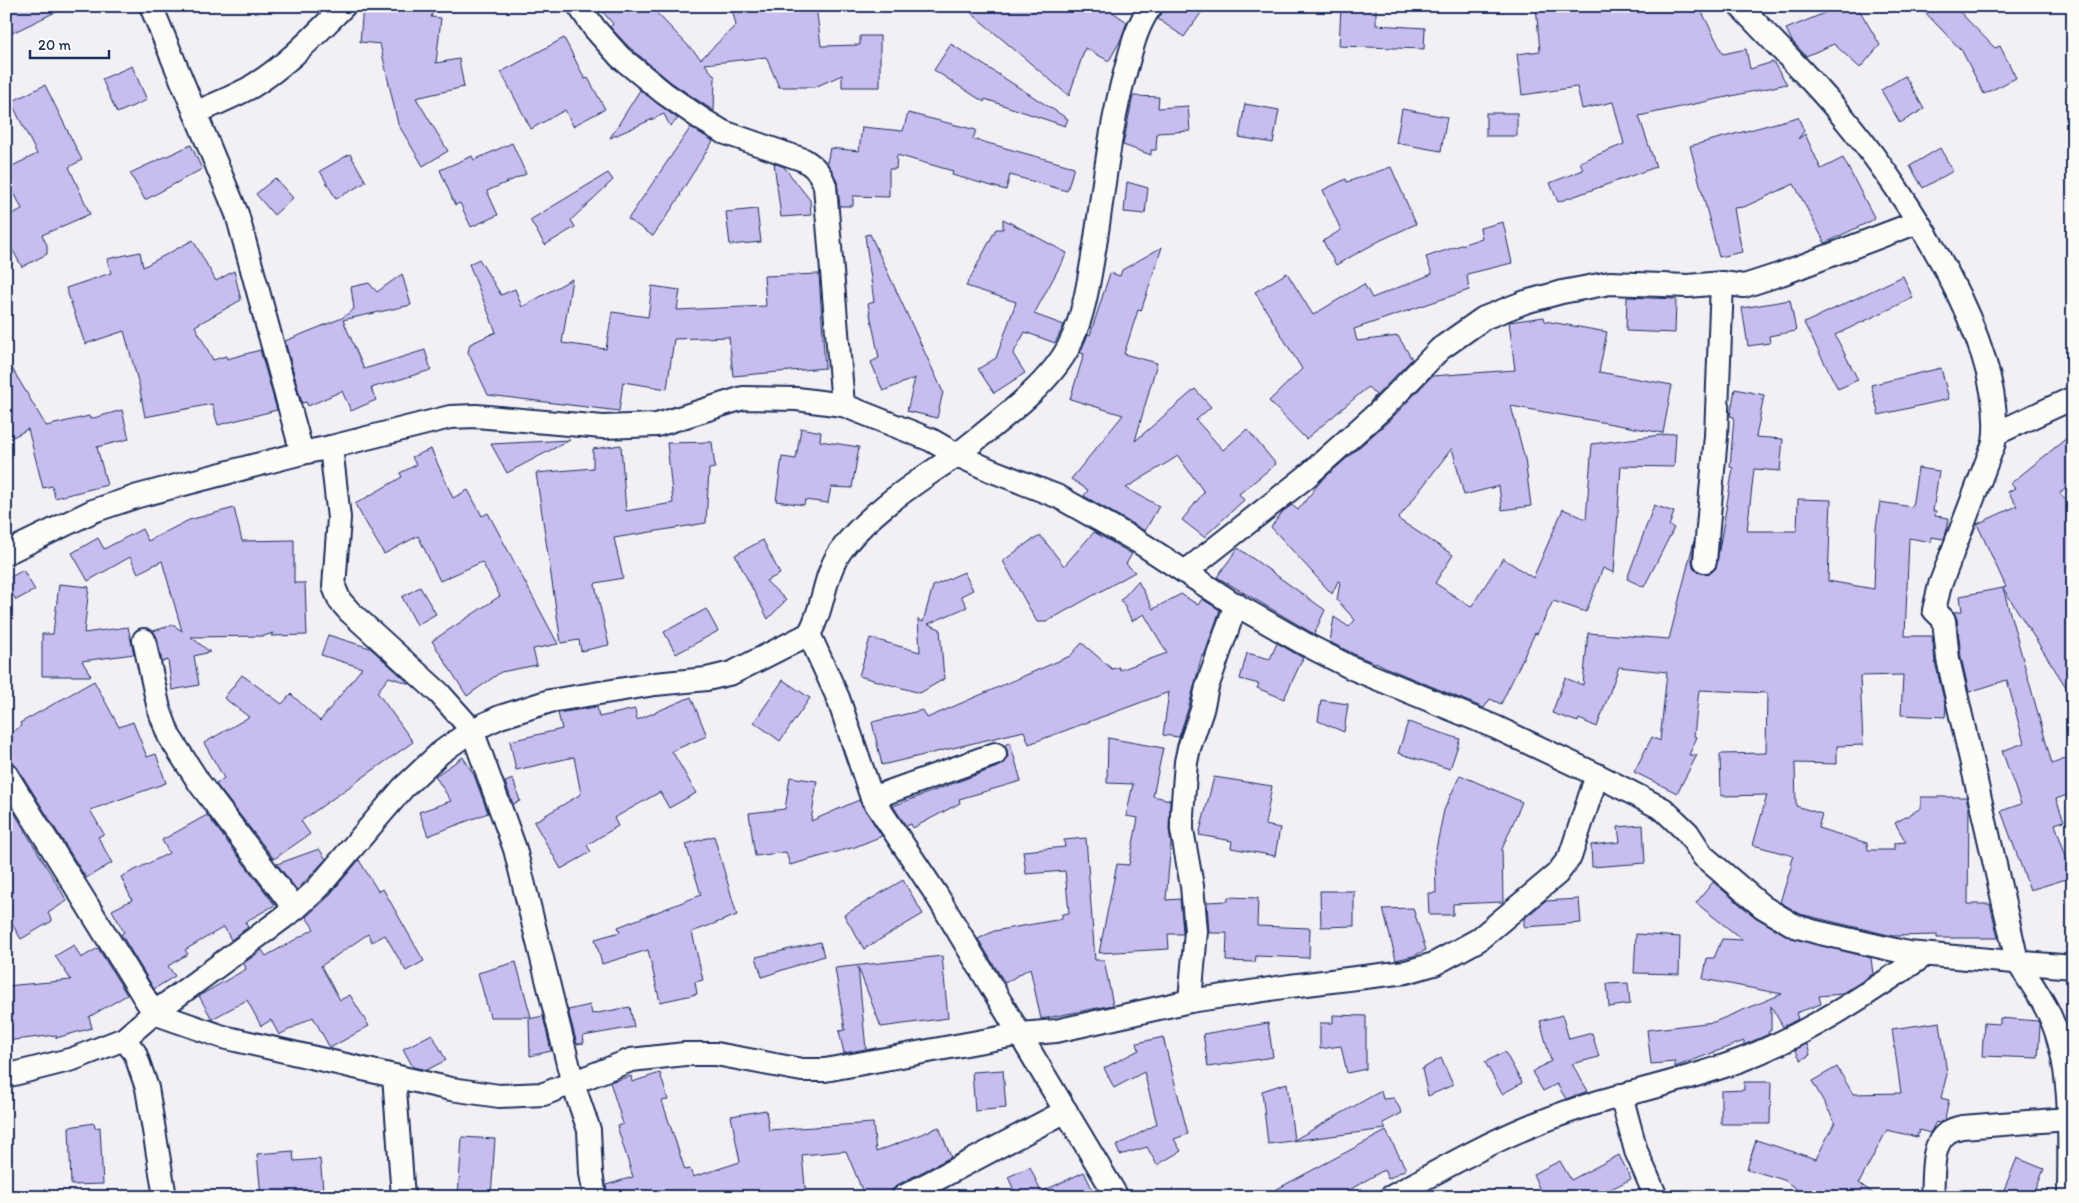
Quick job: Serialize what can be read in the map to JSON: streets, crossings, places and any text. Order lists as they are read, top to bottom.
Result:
{
  "scale_bar": "20 m"
}
